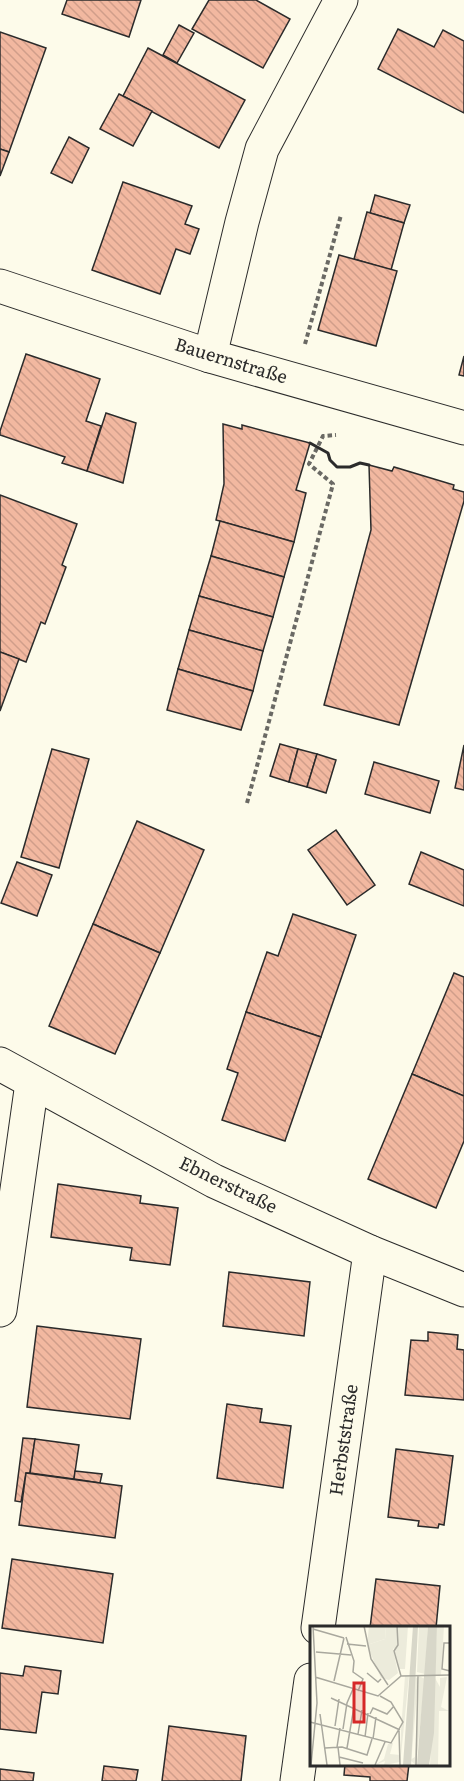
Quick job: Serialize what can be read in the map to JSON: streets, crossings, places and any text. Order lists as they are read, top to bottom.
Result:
{
  "streets": {
    "street": ["Bauernstraße", "Ebnerstraße", "Herbststraße"]
  },
  "crossings": [
    ["Ebnerstraße", "Herbststraße"]
  ]
}
